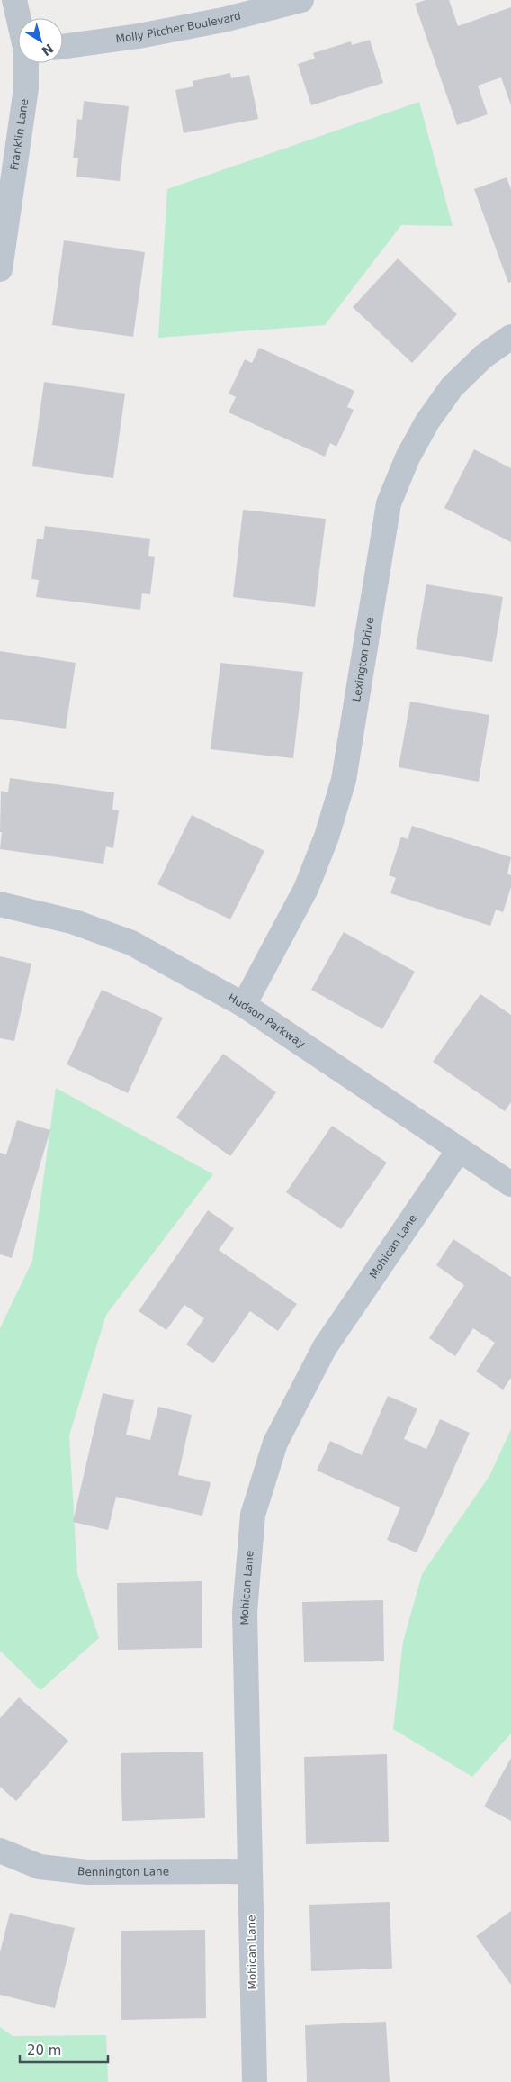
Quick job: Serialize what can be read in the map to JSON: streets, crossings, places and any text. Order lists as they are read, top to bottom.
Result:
{
  "streets": {
    "street": [
      "Molly Pitcher Boulevard",
      "Franklin Lane",
      "Lexington Drive",
      "Hudson Parkway",
      "Mohican Lane",
      "Bennington Lane"
    ]
  },
  "crossings": [
    ["Lexington Drive", "Hudson Parkway"],
    ["Hudson Parkway", "Mohican Lane"],
    ["Mohican Lane", "Bennington Lane"]
  ],
  "scale_bar": "20 m",
  "north": "bottom right"
}
